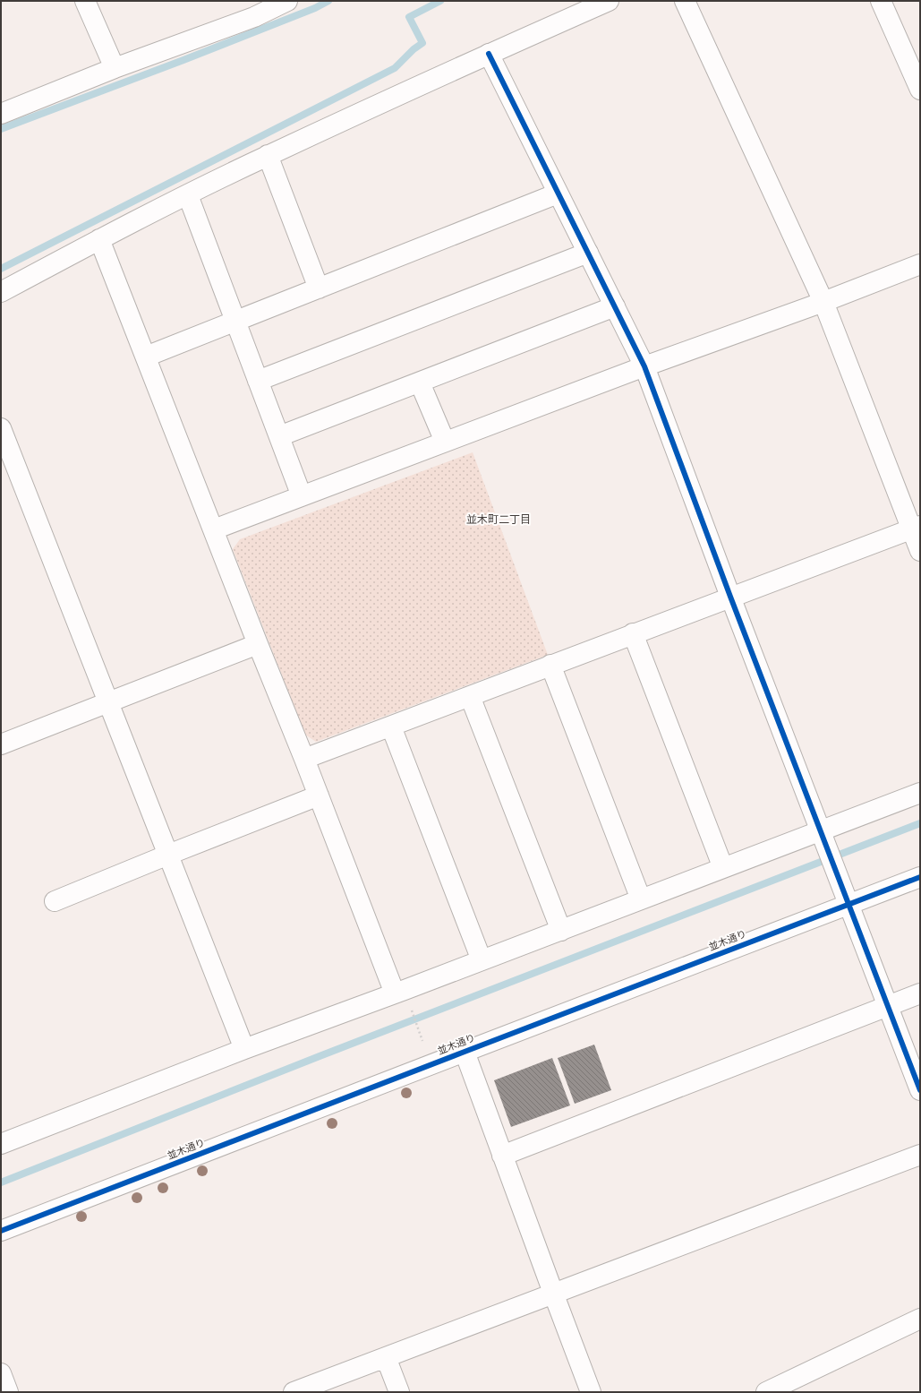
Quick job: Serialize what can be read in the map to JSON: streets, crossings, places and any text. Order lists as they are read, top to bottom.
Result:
{
  "streets": {
    "street": ["並木通り"]
  },
  "districts": ["並木町二丁目"]
}
